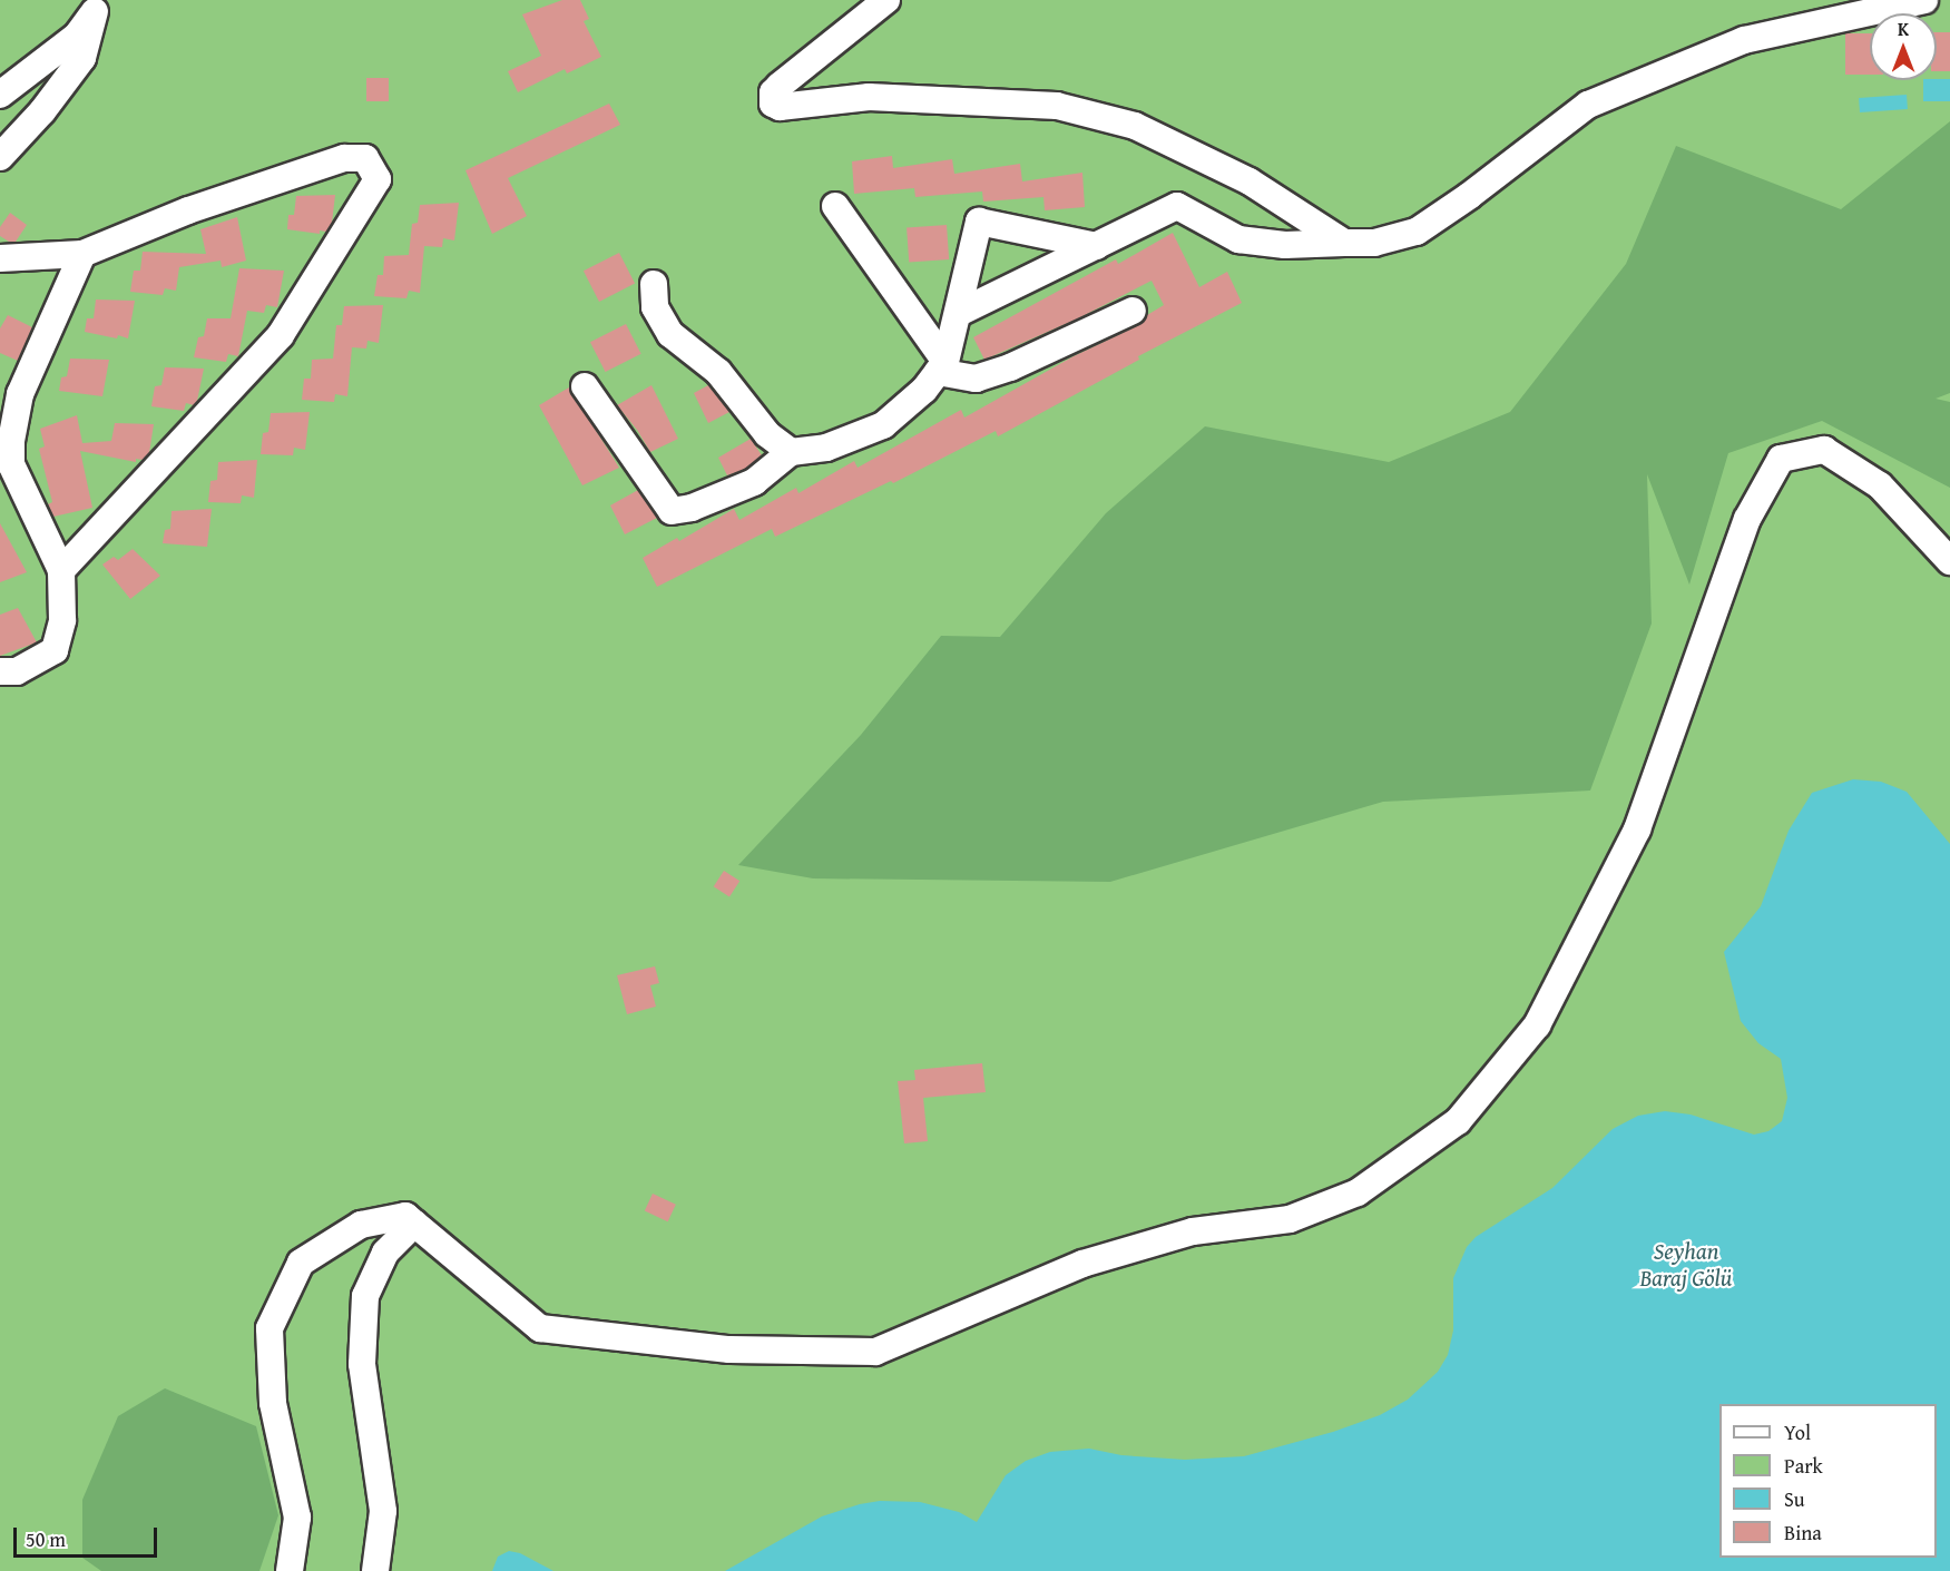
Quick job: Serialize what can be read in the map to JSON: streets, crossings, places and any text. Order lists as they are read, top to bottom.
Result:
{
  "water": ["Seyhan Baraj Gölü"],
  "legend": [
    "Yol",
    "Park",
    "Su",
    "Bina"
  ],
  "scale_bar": "50 m",
  "north": "top"
}
